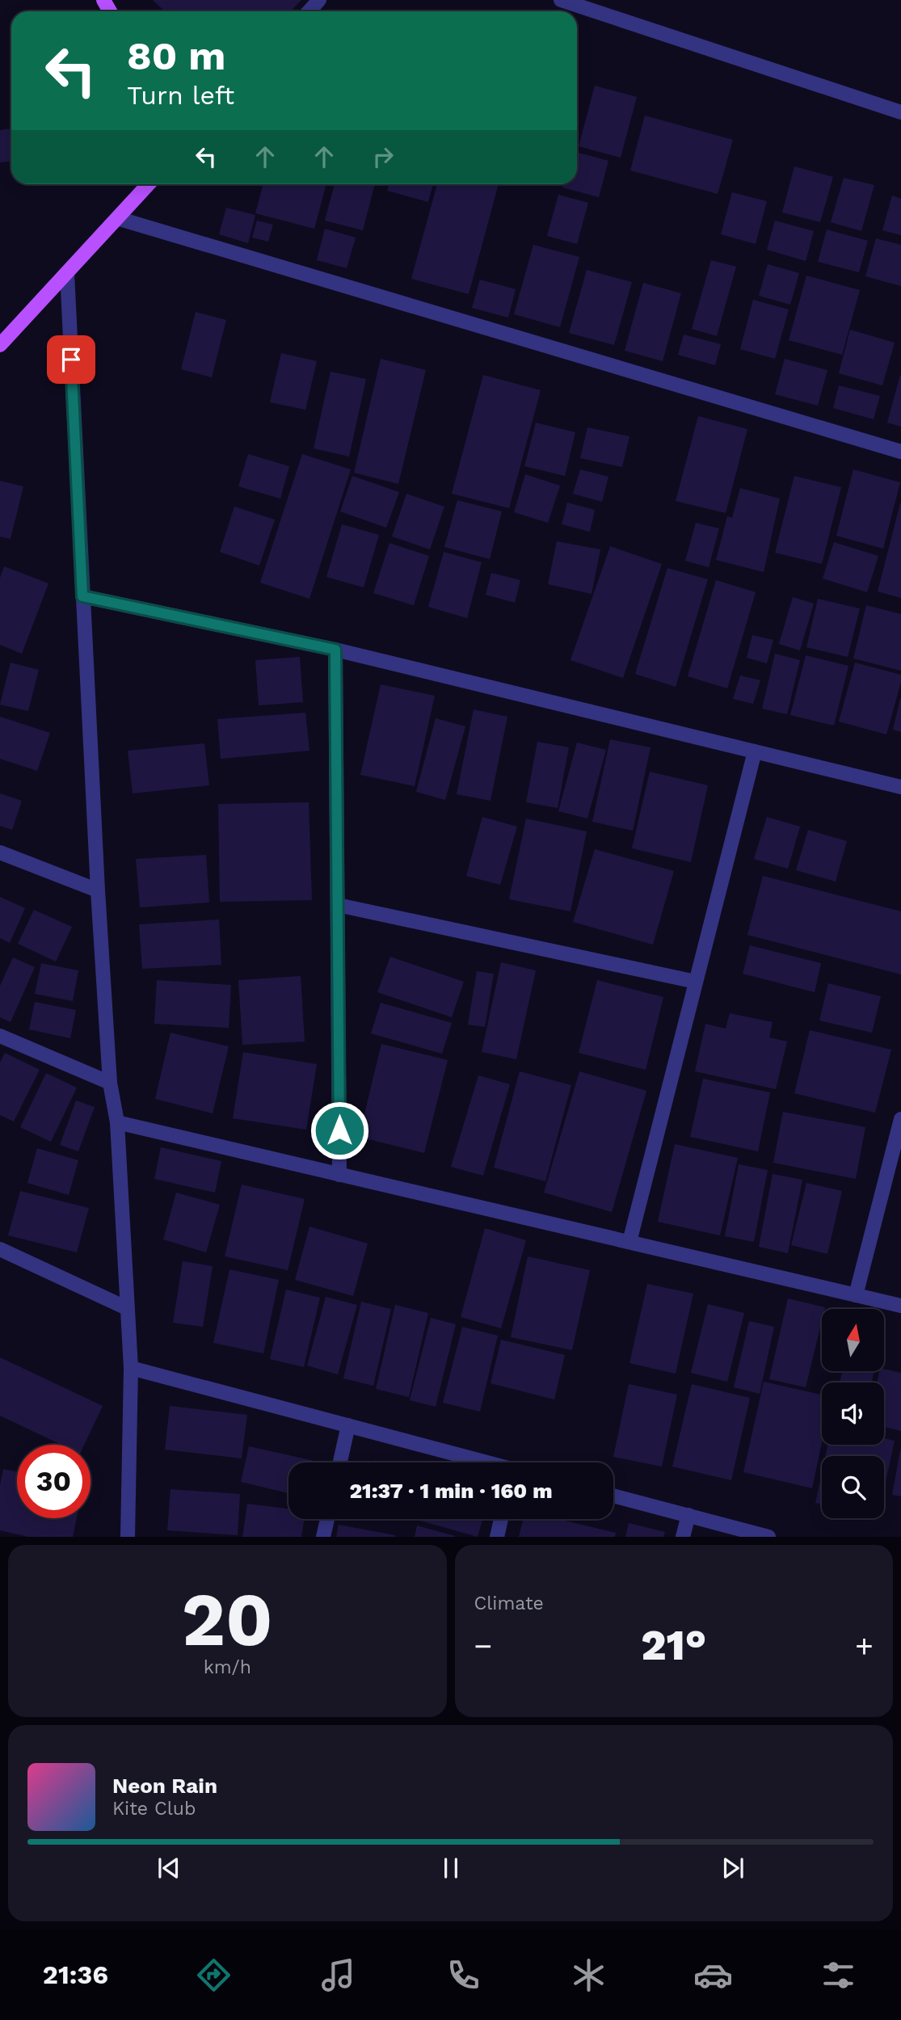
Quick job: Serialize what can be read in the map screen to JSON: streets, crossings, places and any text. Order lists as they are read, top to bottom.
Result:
{
  "north": "top",
  "page": {
    "turn": ["80 m", "Turn left"],
    "limit": "30",
    "trip": "21:37 · 1 min · 160 m",
    "tile": [
      ["20", "km/h"],
      "Climate"
    ],
    "heat": ["−", "21°", "+"],
    "song": ["Neon Rain", "Kite Club"],
    "tabs": "21:36"
  }
}
